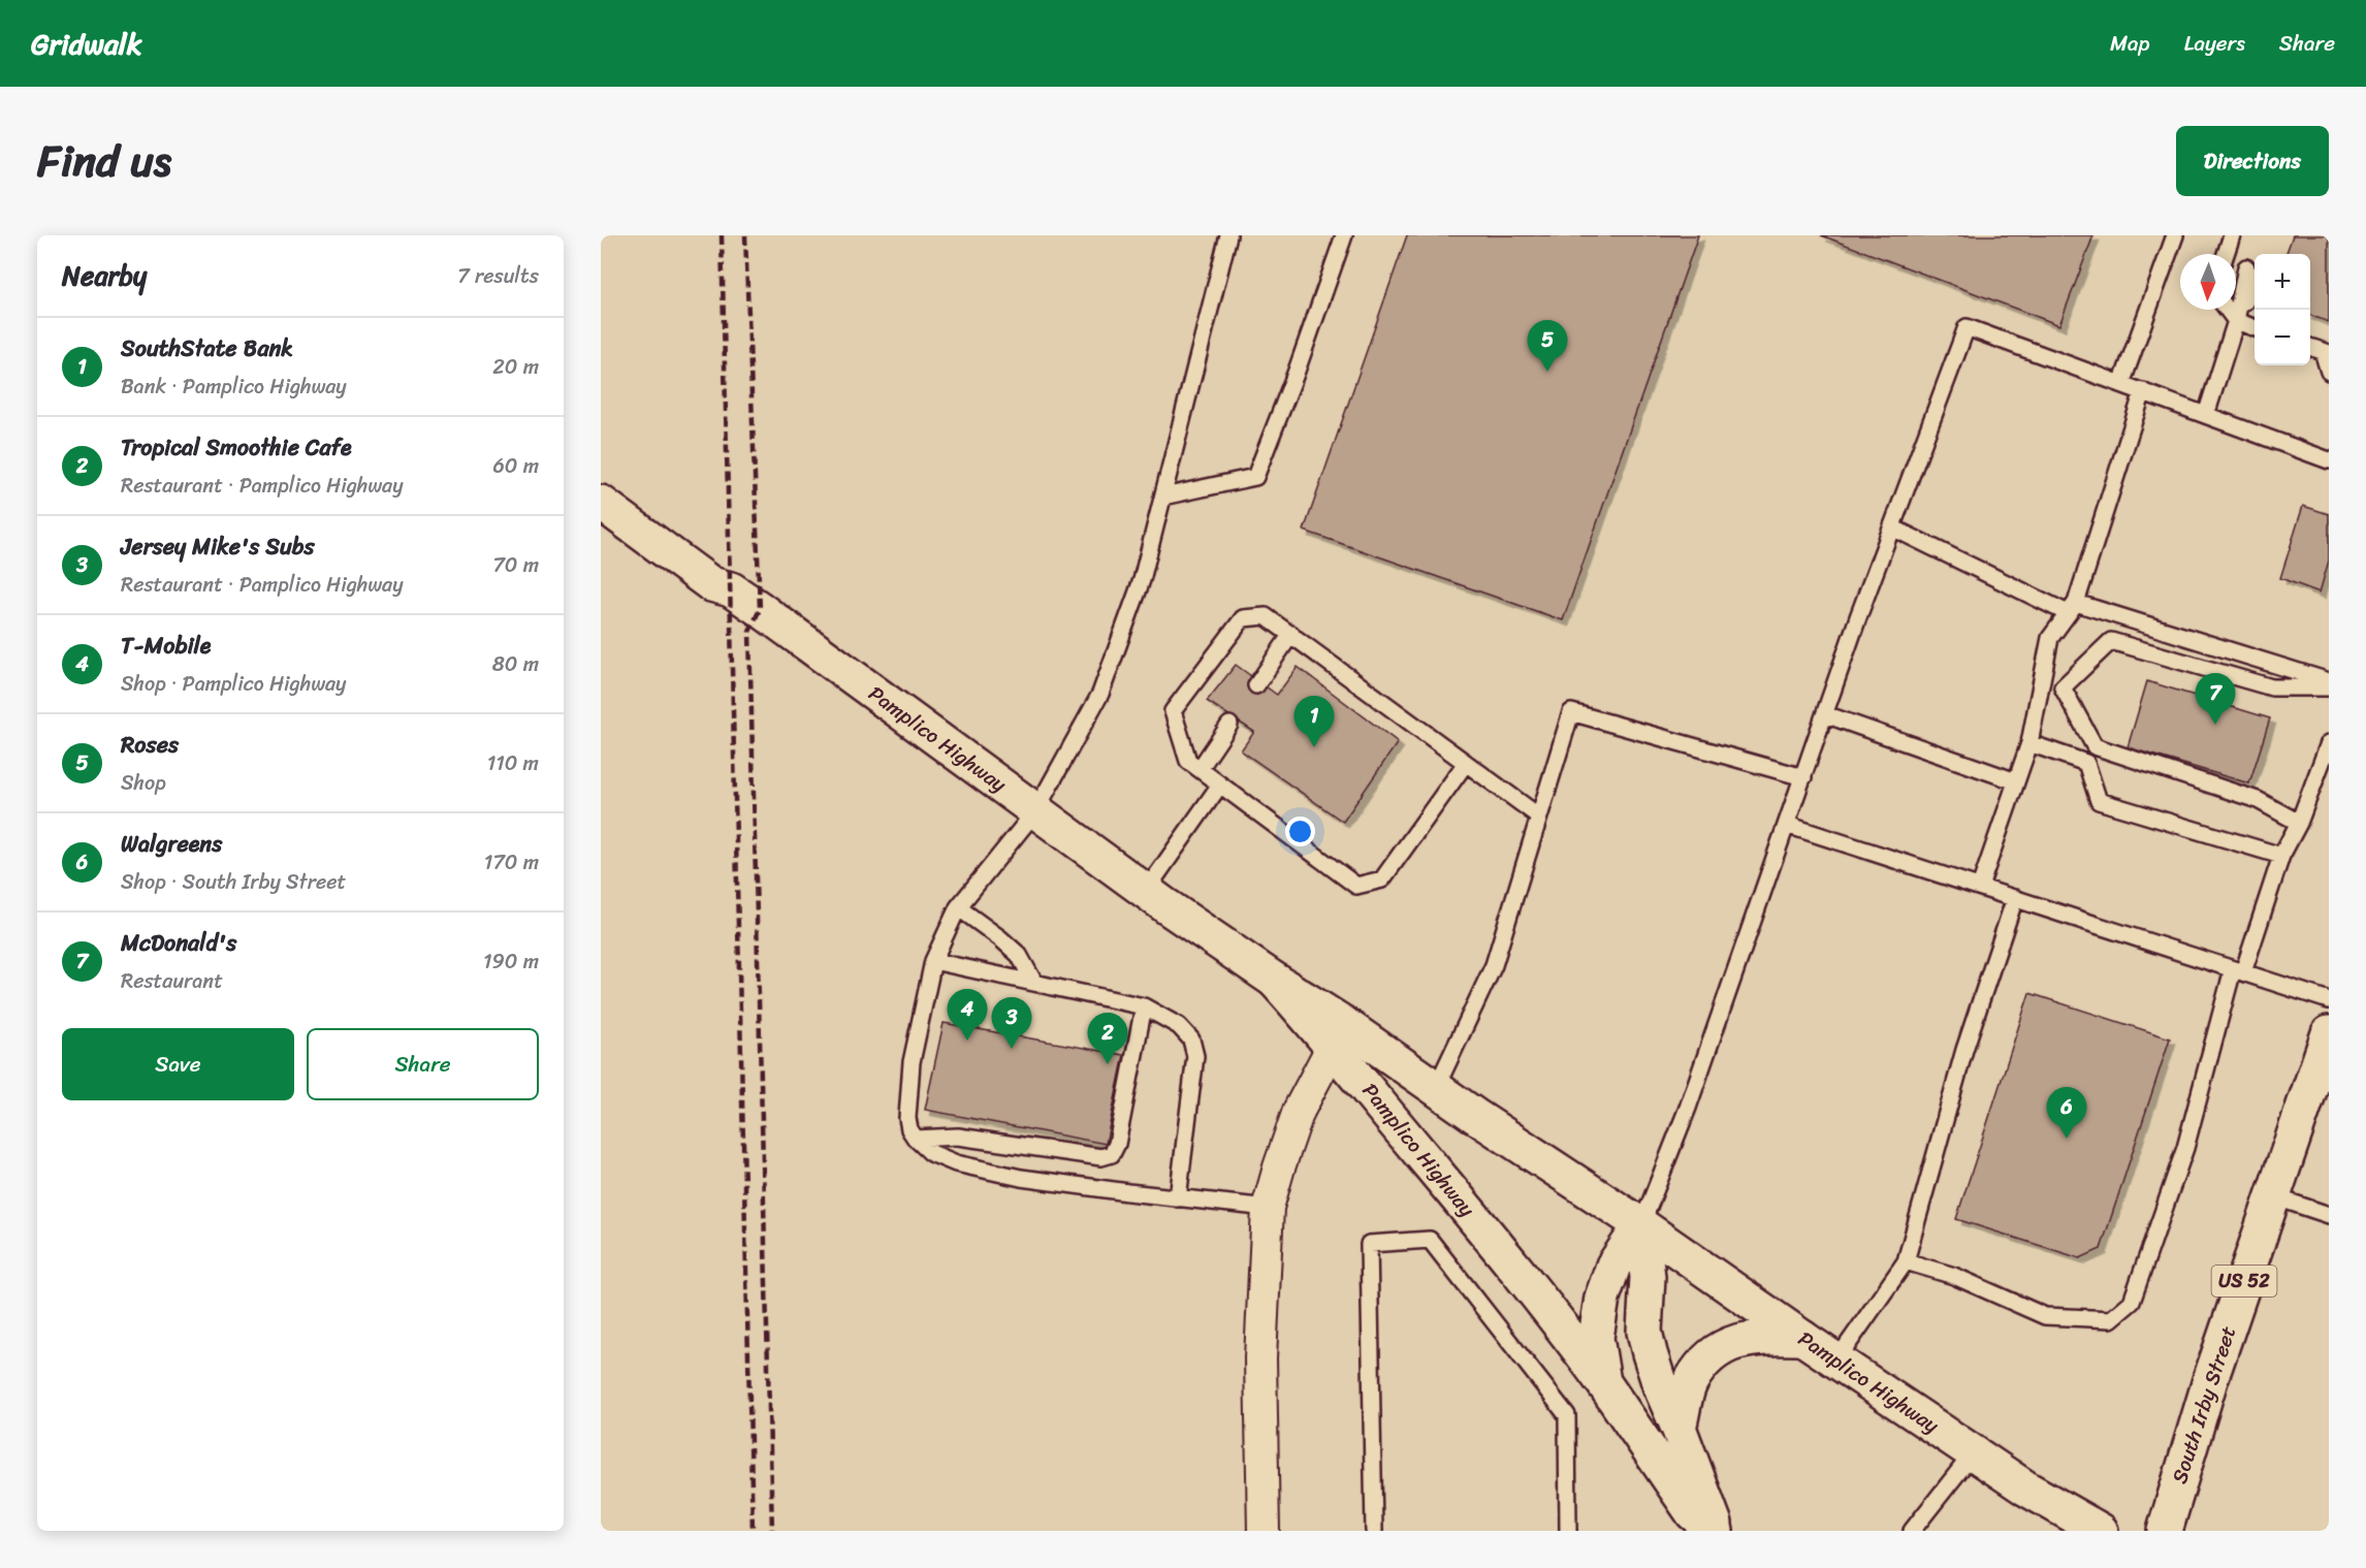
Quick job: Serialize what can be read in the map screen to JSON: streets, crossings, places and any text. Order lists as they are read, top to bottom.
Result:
{
  "streets": {
    "main road": ["Pamplico Highway", "US 52", "South Irby Street"]
  },
  "north": "bottom",
  "page": {
    "header": "Gridwalk",
    "nav": ["Map", "Layers", "Share"],
    "title": "Find us",
    "buttons": [
      "Directions",
      ["Save", "Share"]
    ],
    "heading": ["Nearby", "7 results"],
    "map_buttons": ["+", "−"],
    "list": [
      {
        "mark": "1",
        "name": "SouthState Bank",
        "note": "Bank · Pamplico Highway",
        "value": "20 m"
      },
      {
        "mark": "2",
        "name": "Tropical Smoothie Cafe",
        "note": "Restaurant · Pamplico Highway",
        "value": "60 m"
      },
      {
        "mark": "3",
        "name": "Jersey Mike's Subs",
        "note": "Restaurant · Pamplico Highway",
        "value": "70 m"
      },
      {
        "mark": "4",
        "name": "T-Mobile",
        "note": "Shop · Pamplico Highway",
        "value": "80 m"
      },
      {
        "mark": "5",
        "name": "Roses",
        "note": "Shop",
        "value": "110 m"
      },
      {
        "mark": "6",
        "name": "Walgreens",
        "note": "Shop · South Irby Street",
        "value": "170 m"
      },
      {
        "mark": "7",
        "name": "McDonald's",
        "note": "Restaurant",
        "value": "190 m"
      }
    ],
    "pins": [
      "5",
      "7",
      "1",
      "4",
      "3",
      "2",
      "6"
    ]
  }
}
